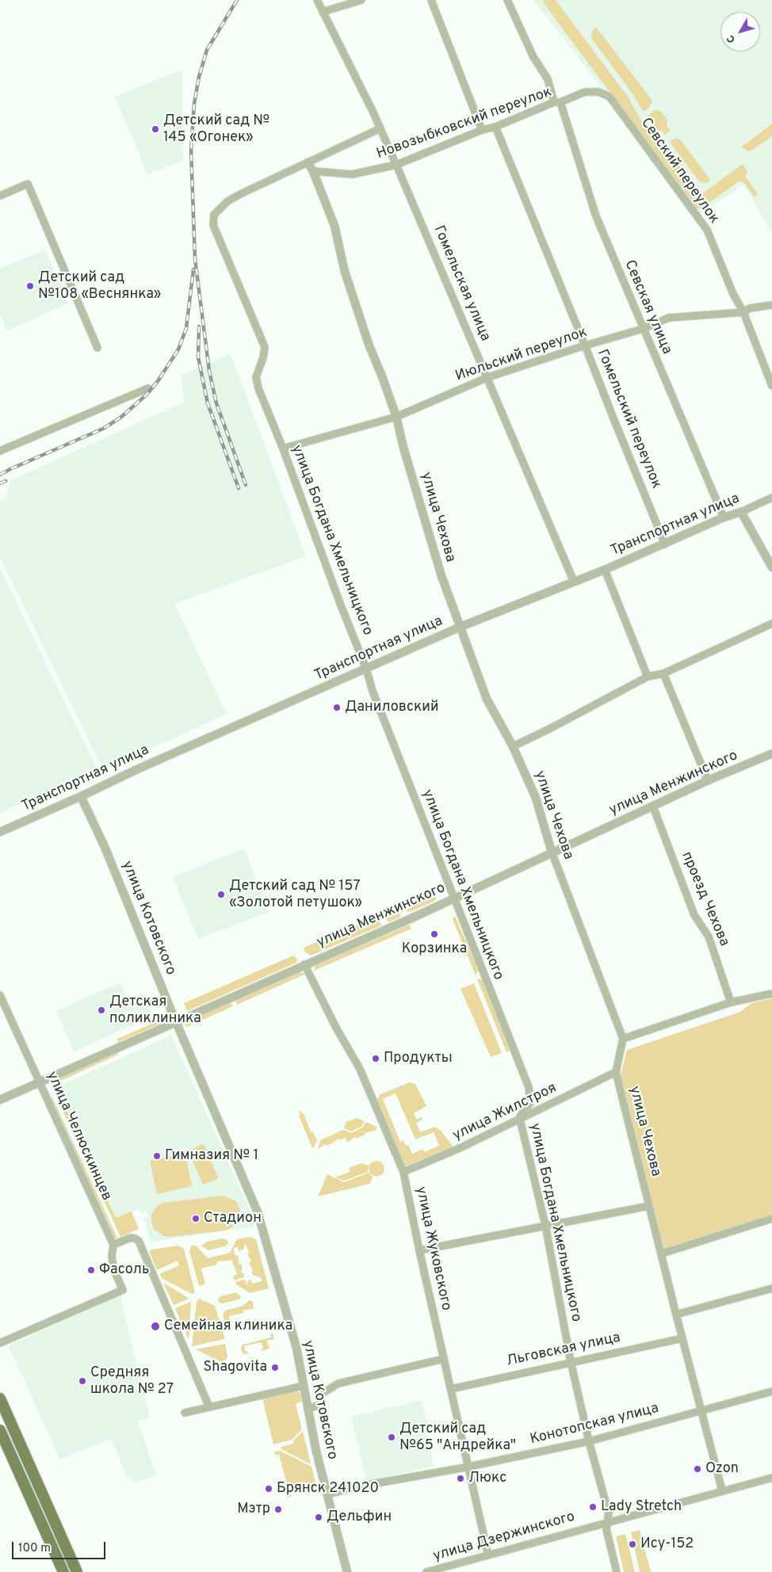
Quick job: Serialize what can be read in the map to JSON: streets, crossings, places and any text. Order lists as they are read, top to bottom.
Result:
{
  "streets": {
    "street": [
      "Новозыбковский переулок",
      "Севский переулок",
      "Гомельская улица",
      "Севская улица",
      "Июльский переулок",
      "Гомельский переулок",
      "улица Чехова",
      "Транспортная улица",
      "улица Богдана Хмельницкого",
      "улица Менжинского",
      "проезд Чехова",
      "улица Котовского",
      "улица Жилстроя",
      "улица Челюскинцев",
      "улица Жуковского",
      "Льговская улица",
      "Конотопская улица",
      "улица Дзержинского"
    ]
  },
  "crossings": [
    ["Новозыбковский переулок", "Севский переулок"],
    ["Новозыбковский переулок", "Гомельская улица"],
    ["Новозыбковский переулок", "Севская улица"],
    ["Новозыбковский переулок", "Гомельский переулок"],
    ["Новозыбковский переулок", "улица Чехова"],
    ["Севский переулок", "Июльский переулок"],
    ["Гомельская улица", "Июльский переулок"],
    ["Гомельская улица", "Транспортная улица"],
    ["Севская улица", "Июльский переулок"],
    ["Севская улица", "Транспортная улица"],
    ["Июльский переулок", "Гомельский переулок"],
    ["Июльский переулок", "улица Чехова"],
    ["Июльский переулок", "улица Богдана Хмельницкого"],
    ["Гомельский переулок", "Транспортная улица"],
    ["улица Чехова", "Транспортная улица"],
    ["улица Чехова", "улица Богдана Хмельницкого"],
    ["улица Чехова", "улица Менжинского"],
    ["улица Чехова", "улица Жилстроя"],
    ["улица Чехова", "Льговская улица"],
    ["улица Чехова", "Конотопская улица"],
    ["улица Чехова", "улица Дзержинского"],
    ["Транспортная улица", "улица Богдана Хмельницкого"],
    ["Транспортная улица", "улица Котовского"],
    ["улица Богдана Хмельницкого", "улица Менжинского"],
    ["улица Богдана Хмельницкого", "улица Жилстроя"],
    ["улица Богдана Хмельницкого", "Льговская улица"],
    ["улица Богдана Хмельницкого", "Конотопская улица"],
    ["улица Богдана Хмельницкого", "улица Дзержинского"],
    ["улица Менжинского", "проезд Чехова"],
    ["улица Менжинского", "улица Котовского"],
    ["улица Менжинского", "улица Челюскинцев"],
    ["улица Менжинского", "улица Жуковского"],
    ["улица Котовского", "Конотопская улица"],
    ["улица Жилстроя", "улица Жуковского"],
    ["улица Жуковского", "Льговская улица"],
    ["улица Жуковского", "Конотопская улица"],
    ["улица Жуковского", "улица Дзержинского"]
  ],
  "places": [
    "Детский сад № 145 «Огонек»",
    "Детский сад №108 «Веснянка»",
    "Даниловский",
    "Детский сад № 157 «Золотой петушок»",
    "Корзинка",
    "Детская поликлиника",
    "Продукты",
    "Гимназия № 1",
    "Стадион",
    "Фасоль",
    "Семейная клиника",
    "Shagovita",
    "Средняя школа № 27",
    "Детский сад №65 \"Андрейка\"",
    "Ozon",
    "Люкс",
    "Брянск 241020",
    "Lady Stretch",
    "Мэтр",
    "Дельфин",
    "Ису-152"
  ],
  "scale_bar": "100 m",
  "north": "bottom left"
}
